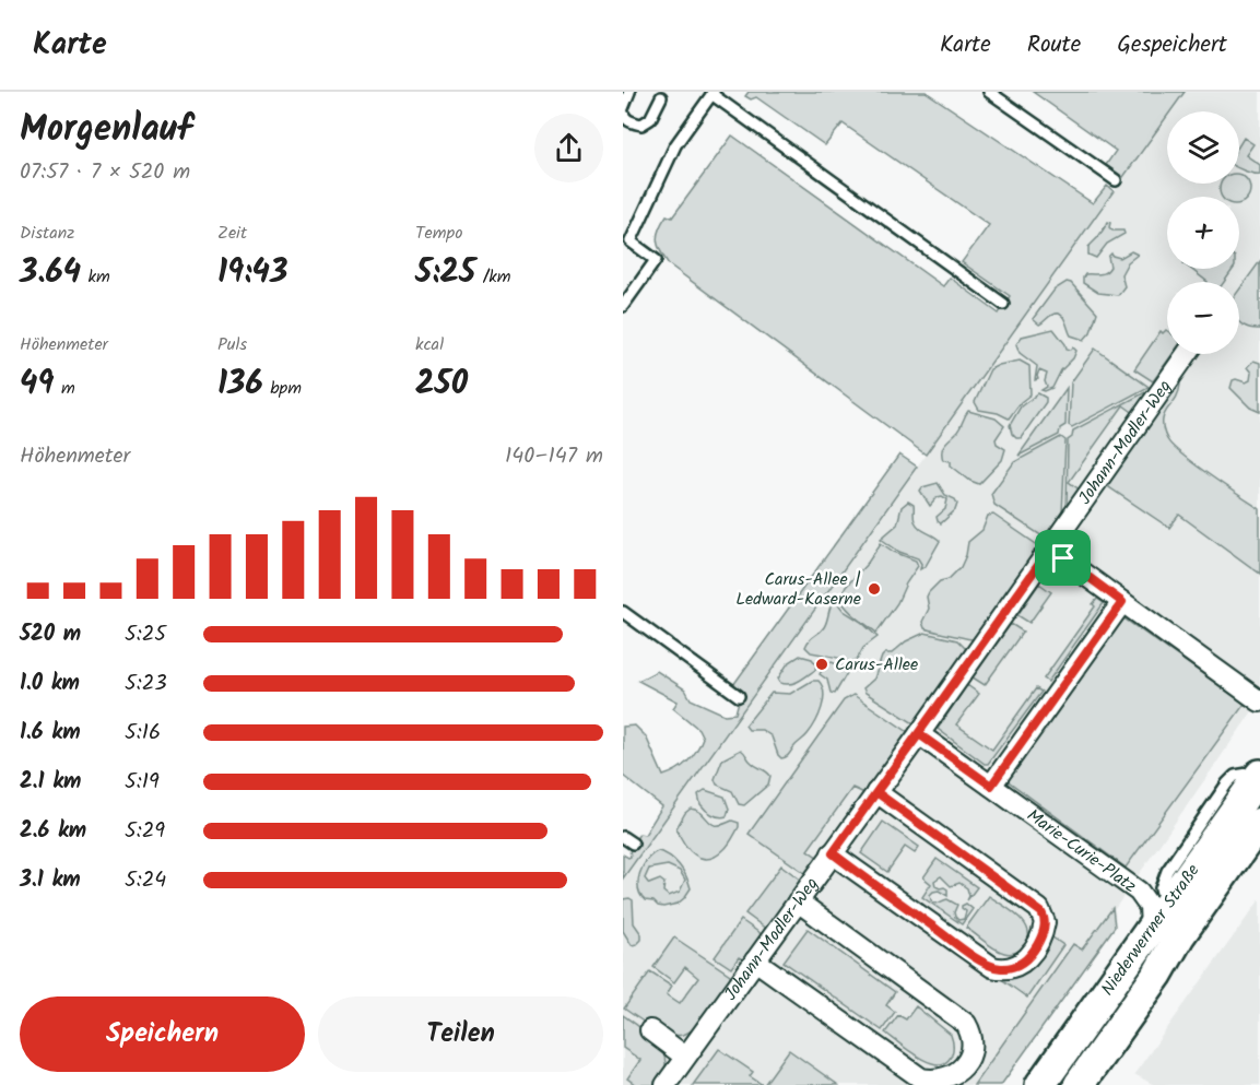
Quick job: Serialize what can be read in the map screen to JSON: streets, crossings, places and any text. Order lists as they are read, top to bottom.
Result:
{
  "streets": {
    "main road": ["Niederwerrner Straße"],
    "street": ["Johann-Modler-Weg", "Marie-Curie-Platz"]
  },
  "crossings": [
    ["Johann-Modler-Weg", "Marie-Curie-Platz"],
    ["Marie-Curie-Platz", "Niederwerrner Straße"]
  ],
  "places": ["Carus-Allee | Ledward-Kaserne", "Carus-Allee"],
  "page": {
    "header": "Karte",
    "nav": ["Karte", "Route", "Gespeichert"],
    "heading": ["Morgenlauf", "07:57 · 7 × 520 m"],
    "map_buttons": ["+", "−"],
    "stats": [
      ["Distanz", "3.64 km"],
      ["Zeit", "19:43"],
      ["Tempo", "5:25 /km"],
      ["Höhenmeter", "49 m"],
      ["Puls", "136 bpm"],
      ["kcal", "250"]
    ],
    "chart": ["Höhenmeter", "140–147 m"],
    "list": [
      {
        "name": "520 m",
        "note": "5:25"
      },
      {
        "name": "1.0 km",
        "note": "5:23"
      },
      {
        "name": "1.6 km",
        "note": "5:16"
      },
      {
        "name": "2.1 km",
        "note": "5:19"
      },
      {
        "name": "2.6 km",
        "note": "5:29"
      },
      {
        "name": "3.1 km",
        "note": "5:24"
      }
    ],
    "buttons": ["Speichern", "Teilen"]
  }
}
